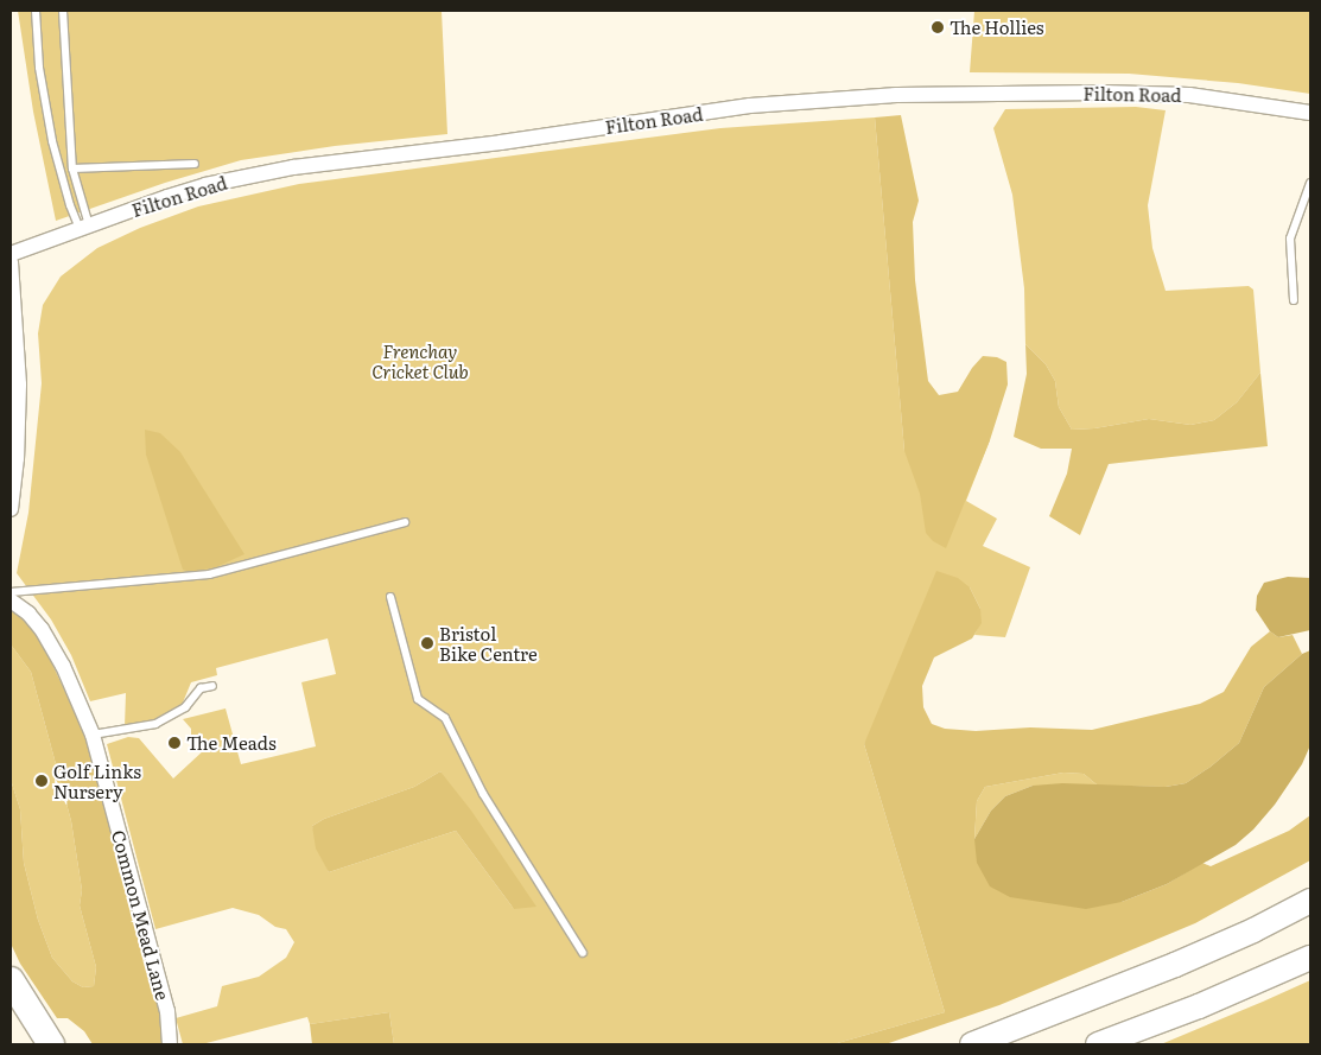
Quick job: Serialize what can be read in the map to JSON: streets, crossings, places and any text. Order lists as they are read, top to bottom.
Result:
{
  "streets": {
    "street": ["Filton Road", "Common Mead Lane"]
  },
  "parks": ["Frenchay Cricket Club"],
  "places": [
    "The Hollies",
    "Bristol Bike Centre",
    "The Meads",
    "Golf Links Nursery"
  ]
}
